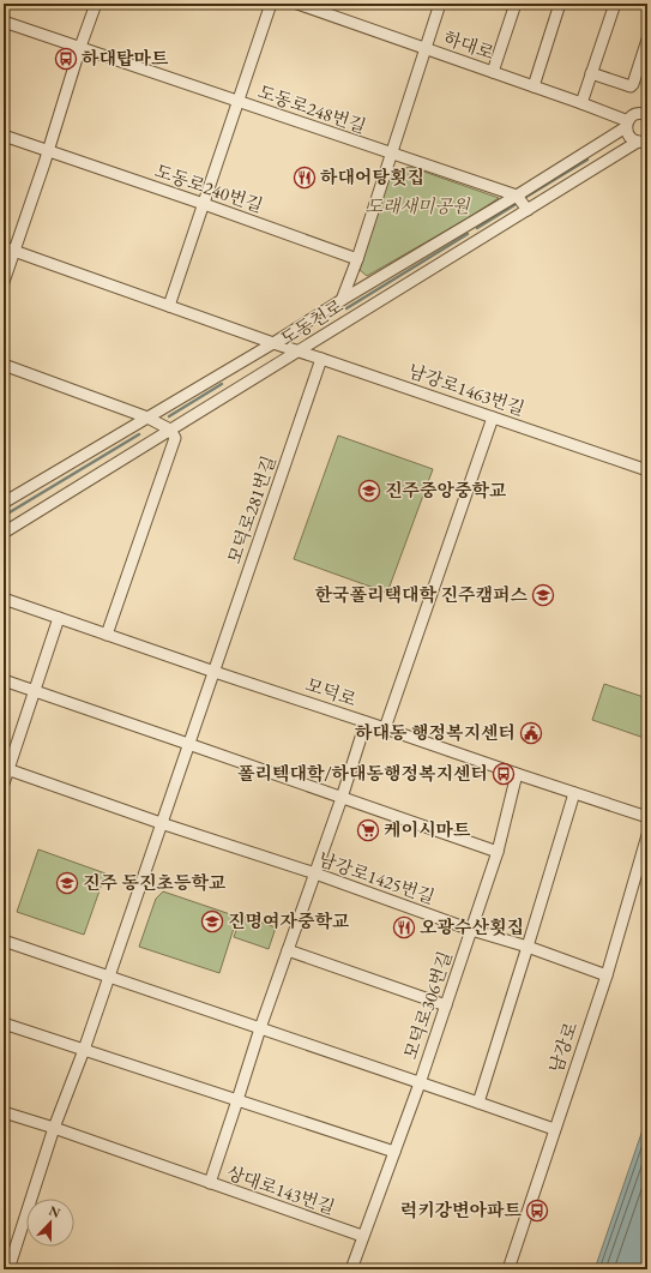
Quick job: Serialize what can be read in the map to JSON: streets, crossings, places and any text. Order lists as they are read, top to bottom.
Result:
{
  "streets": {
    "street": [
      "하대로",
      "도동로248번길",
      "도동로240번길",
      "도동천로",
      "남강로1463번길",
      "모덕로281번길",
      "모덕로",
      "남강로1425번길",
      "모덕로306번길",
      "남강로",
      "상대로143번길"
    ]
  },
  "crossings": [
    ["하대로", "도동천로"],
    ["도동로248번길", "도동천로"],
    ["도동천로", "남강로1463번길"],
    ["남강로1463번길", "모덕로281번길"],
    ["모덕로281번길", "모덕로"],
    ["모덕로281번길", "남강로1425번길"],
    ["모덕로", "모덕로306번길"],
    ["모덕로", "상대로143번길"],
    ["남강로1425번길", "모덕로306번길"],
    ["남강로1425번길", "남강로"],
    ["남강로1425번길", "상대로143번길"]
  ],
  "parks": ["도래새미공원"],
  "places": {
    "bus stop": ["하대탑마트", "폴리텍대학/하대동행정복지센터", "럭키강변아파트"],
    "restaurant": ["하대어탕횟집", "오광수산횟집"],
    "school or university": [
      "진주중앙중학교",
      "한국폴리택대학 진주캠퍼스",
      "진주 동진초등학교",
      "진명여자중학교"
    ],
    "public building": ["하대동 행정복지센터"],
    "supermarket": ["케이시마트"]
  },
  "north": "top"
}
